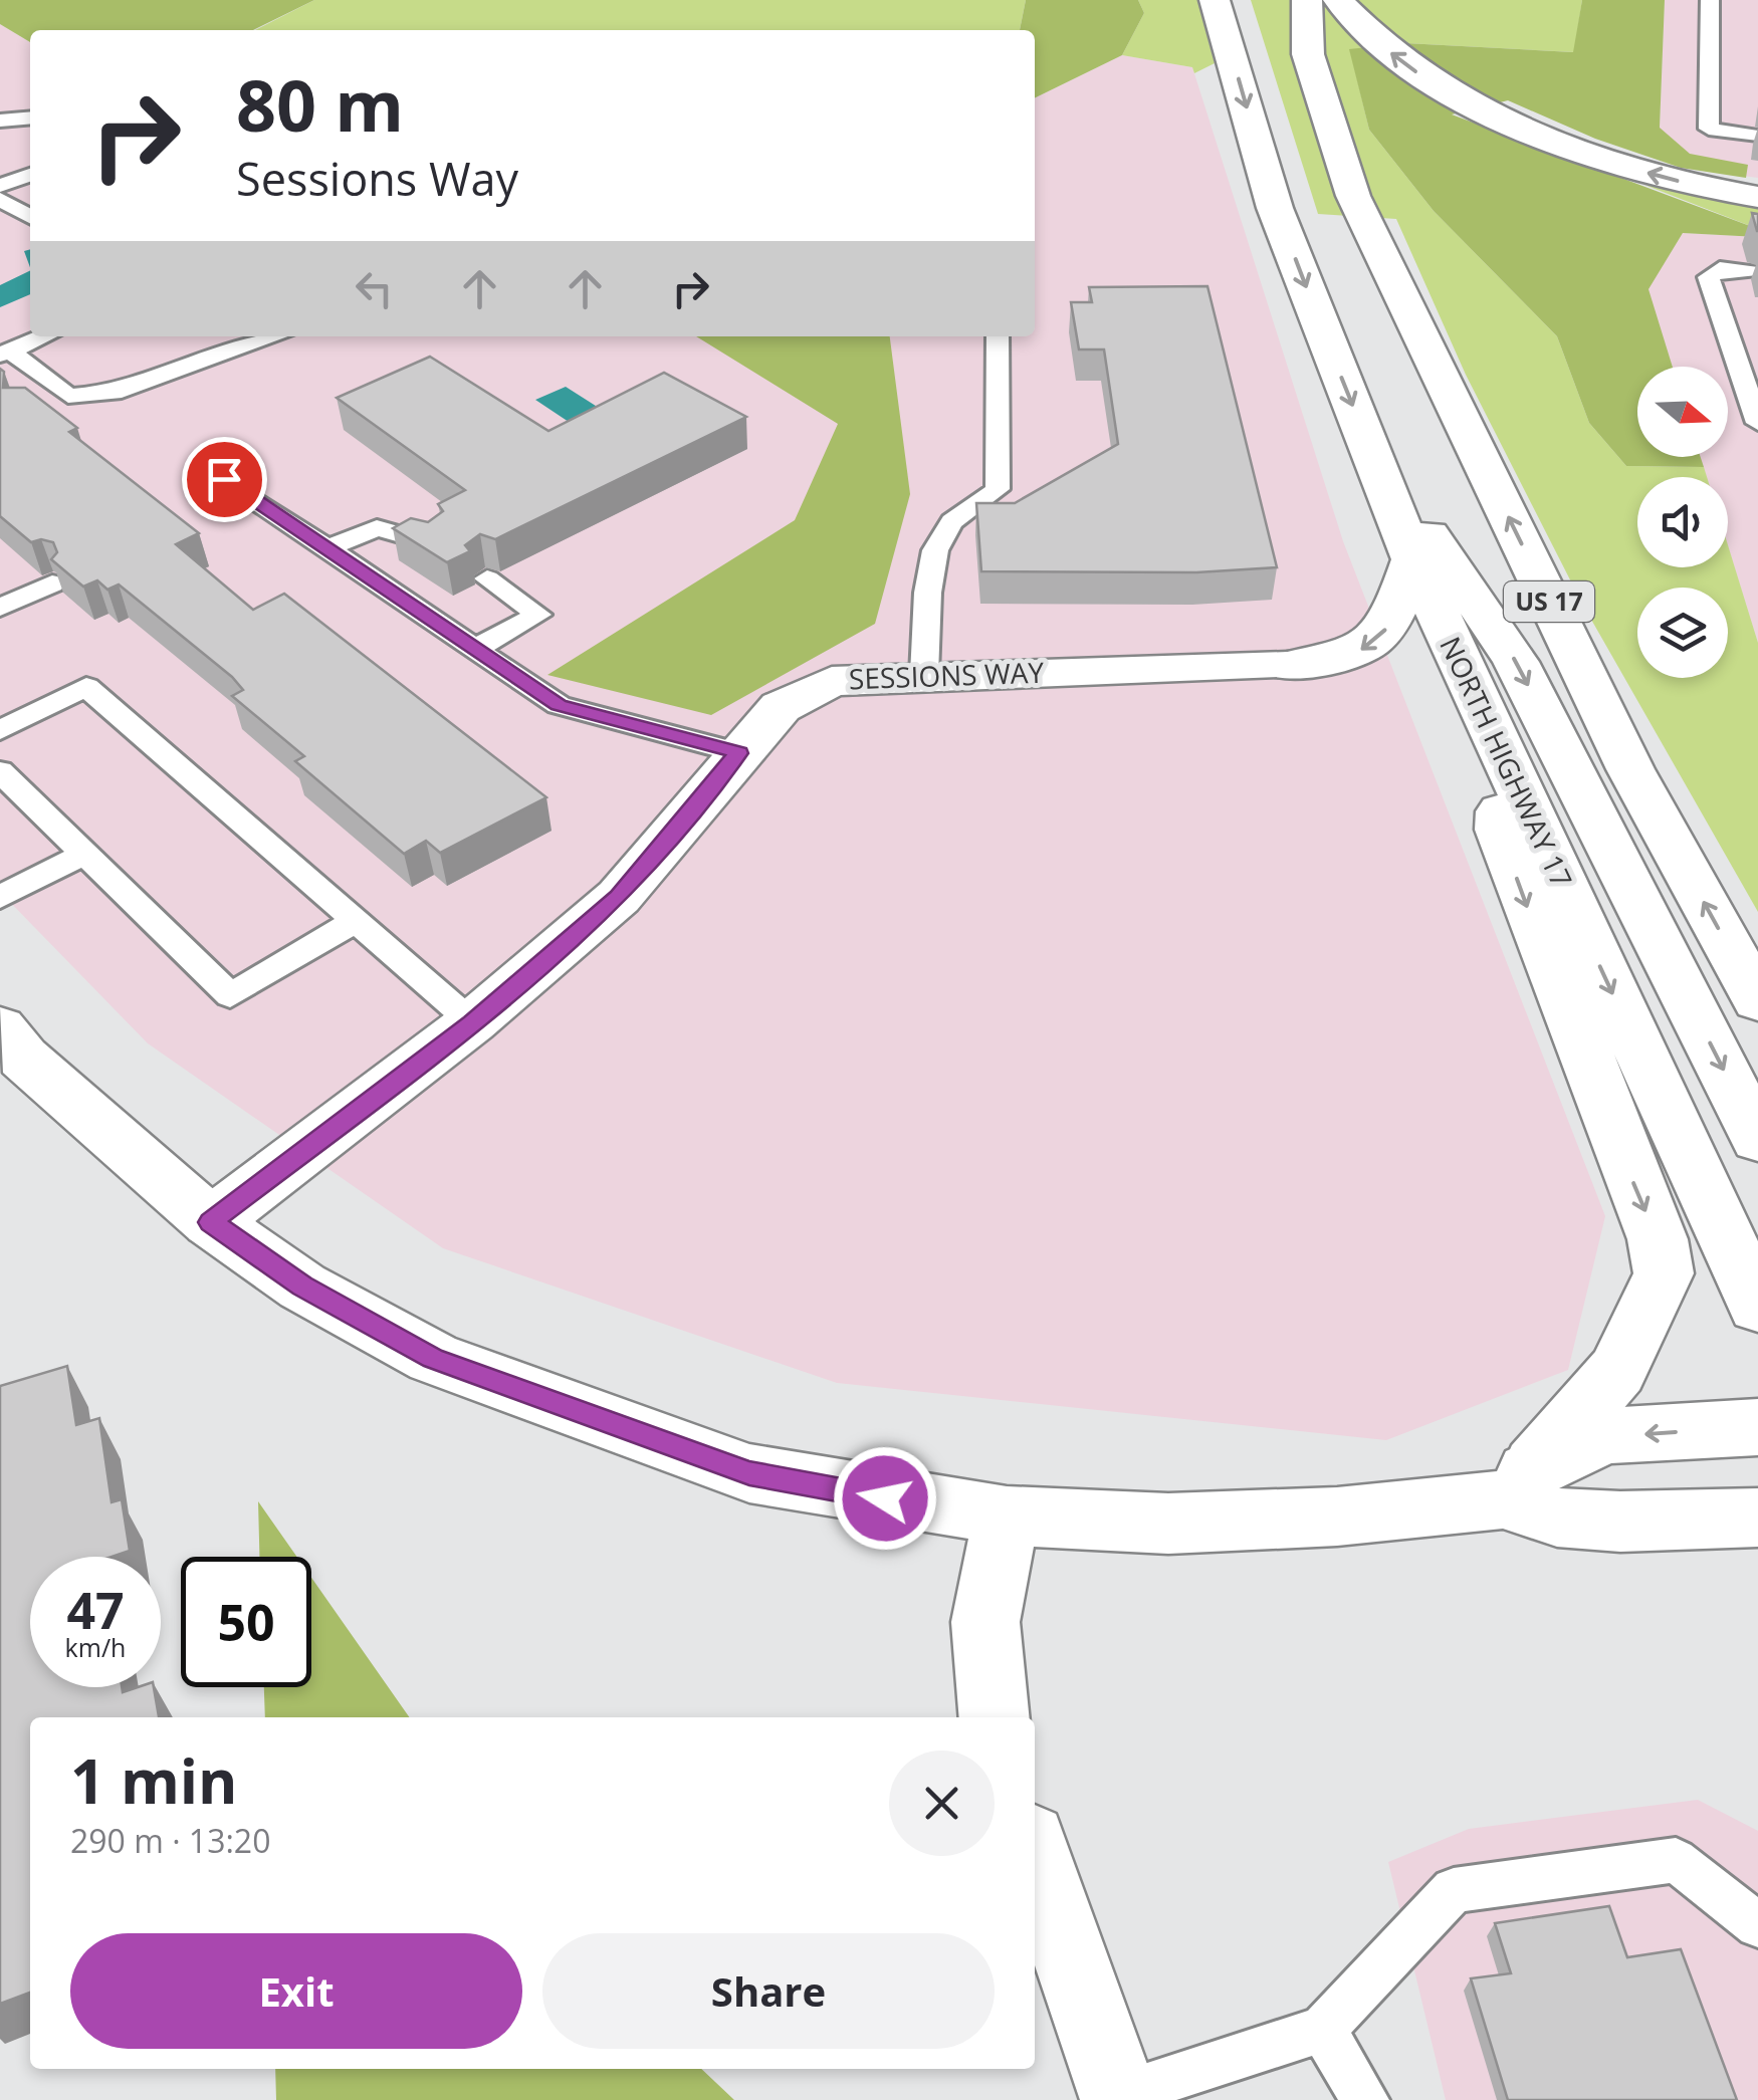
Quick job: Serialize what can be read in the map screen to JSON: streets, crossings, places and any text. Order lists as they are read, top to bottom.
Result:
{
  "streets": {
    "main road": ["US 17", "SESSIONS WAY", "NORTH HIGHWAY 17"]
  },
  "crossings": [
    ["SESSIONS WAY", "NORTH HIGHWAY 17"]
  ],
  "north": "right",
  "page": {
    "turn": ["80 m", "Sessions Way"],
    "speed": "47 km/h",
    "limit": "50",
    "heading": ["1 min", "290 m · 13:20"],
    "buttons": ["Exit", "Share"]
  }
}
